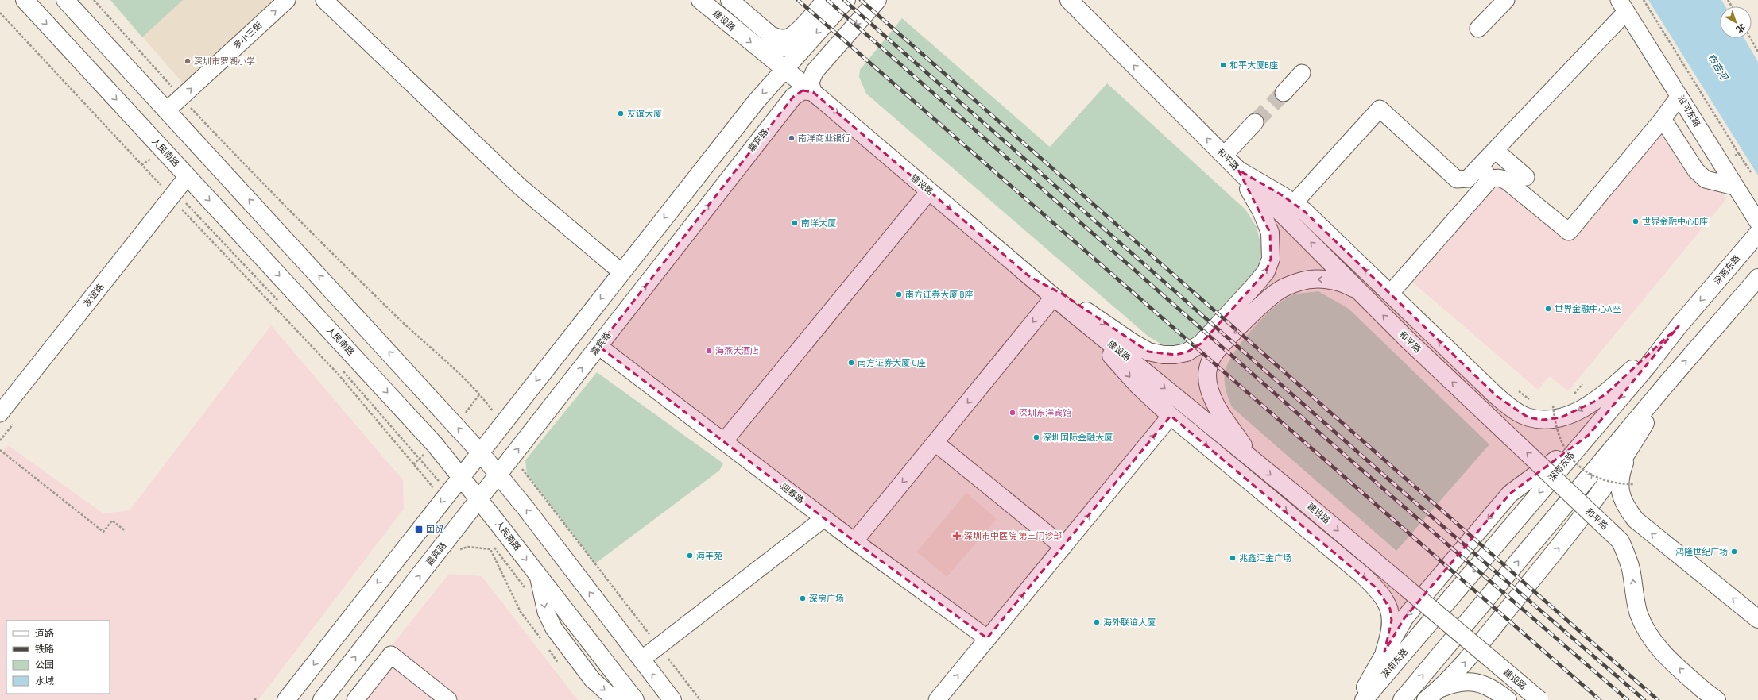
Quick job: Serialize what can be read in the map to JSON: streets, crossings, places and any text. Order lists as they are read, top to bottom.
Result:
{
  "streets": {
    "main road": [
      "建设路",
      "嘉宾路",
      "人民南路",
      "和平路",
      "深南东路"
    ],
    "street": [
      "罗小三街",
      "沿河东路",
      "友谊路",
      "迎春路"
    ]
  },
  "crossings": [
    ["建设路", "嘉宾路"],
    ["嘉宾路", "人民南路"],
    ["嘉宾路", "迎春路"],
    ["人民南路", "友谊路"]
  ],
  "one_way": ["罗小三街"],
  "water": ["布吉河"],
  "places": {
    "other": [
      "深圳市罗湖小学",
      "和平大厦B座",
      "友谊大厦",
      "南洋商业银行",
      "世界金融中心B座",
      "南洋大厦",
      "南方证券大厦 B座",
      "世界金融中心A座",
      "海燕大酒店",
      "南方证券大厦 C座",
      "深圳东洋宾馆",
      "深圳国际金融大厦",
      "鸿隆世纪广场",
      "海丰苑",
      "兆鑫汇金广场",
      "深房广场",
      "海外联谊大厦"
    ],
    "transit": ["国贸"],
    "health": ["深圳市中医院 第三门诊部"]
  },
  "legend": [
    "道路",
    "铁路",
    "公园",
    "水域"
  ],
  "north": "bottom right"
}
